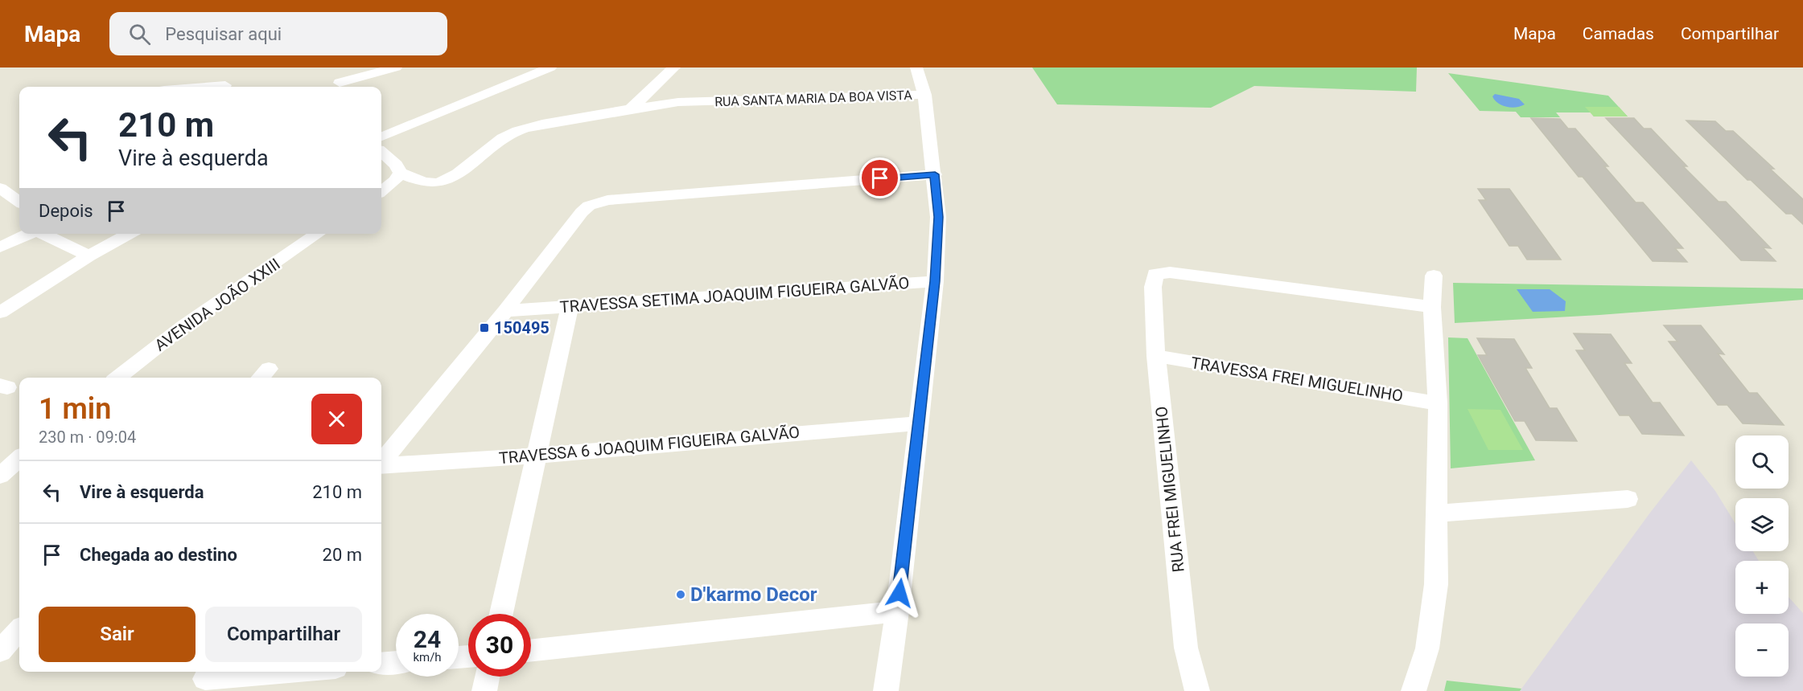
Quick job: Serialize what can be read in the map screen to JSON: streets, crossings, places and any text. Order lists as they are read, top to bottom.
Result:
{
  "streets": {
    "street": [
      "RUA SANTA MARIA DA BOA VISTA",
      "TRAVESSA SETIMA JOAQUIM FIGUEIRA GALVÃO",
      "AVENIDA JOÃO XXIII",
      "TRAVESSA FREI MIGUELINHO",
      "TRAVESSA 6 JOAQUIM FIGUEIRA GALVÃO",
      "RUA FREI MIGUELINHO"
    ]
  },
  "crossings": [
    ["TRAVESSA FREI MIGUELINHO", "RUA FREI MIGUELINHO"]
  ],
  "places": {
    "transit": ["150495"],
    "other": ["D'karmo Decor"]
  },
  "page": {
    "header": "Mapa",
    "search": "Pesquisar aqui",
    "nav": ["Mapa", "Camadas", "Compartilhar"],
    "turn": ["210 m", "Vire à esquerda"],
    "then": "Depois",
    "heading": ["1 min", "230 m · 09:04"],
    "map_buttons": ["+", "−"],
    "list": [
      {
        "name": "Vire à esquerda",
        "value": "210 m"
      },
      {
        "name": "Chegada ao destino",
        "value": "20 m"
      }
    ],
    "buttons": ["Sair", "Compartilhar"],
    "speed": "24 km/h",
    "limit": "30"
  }
}
